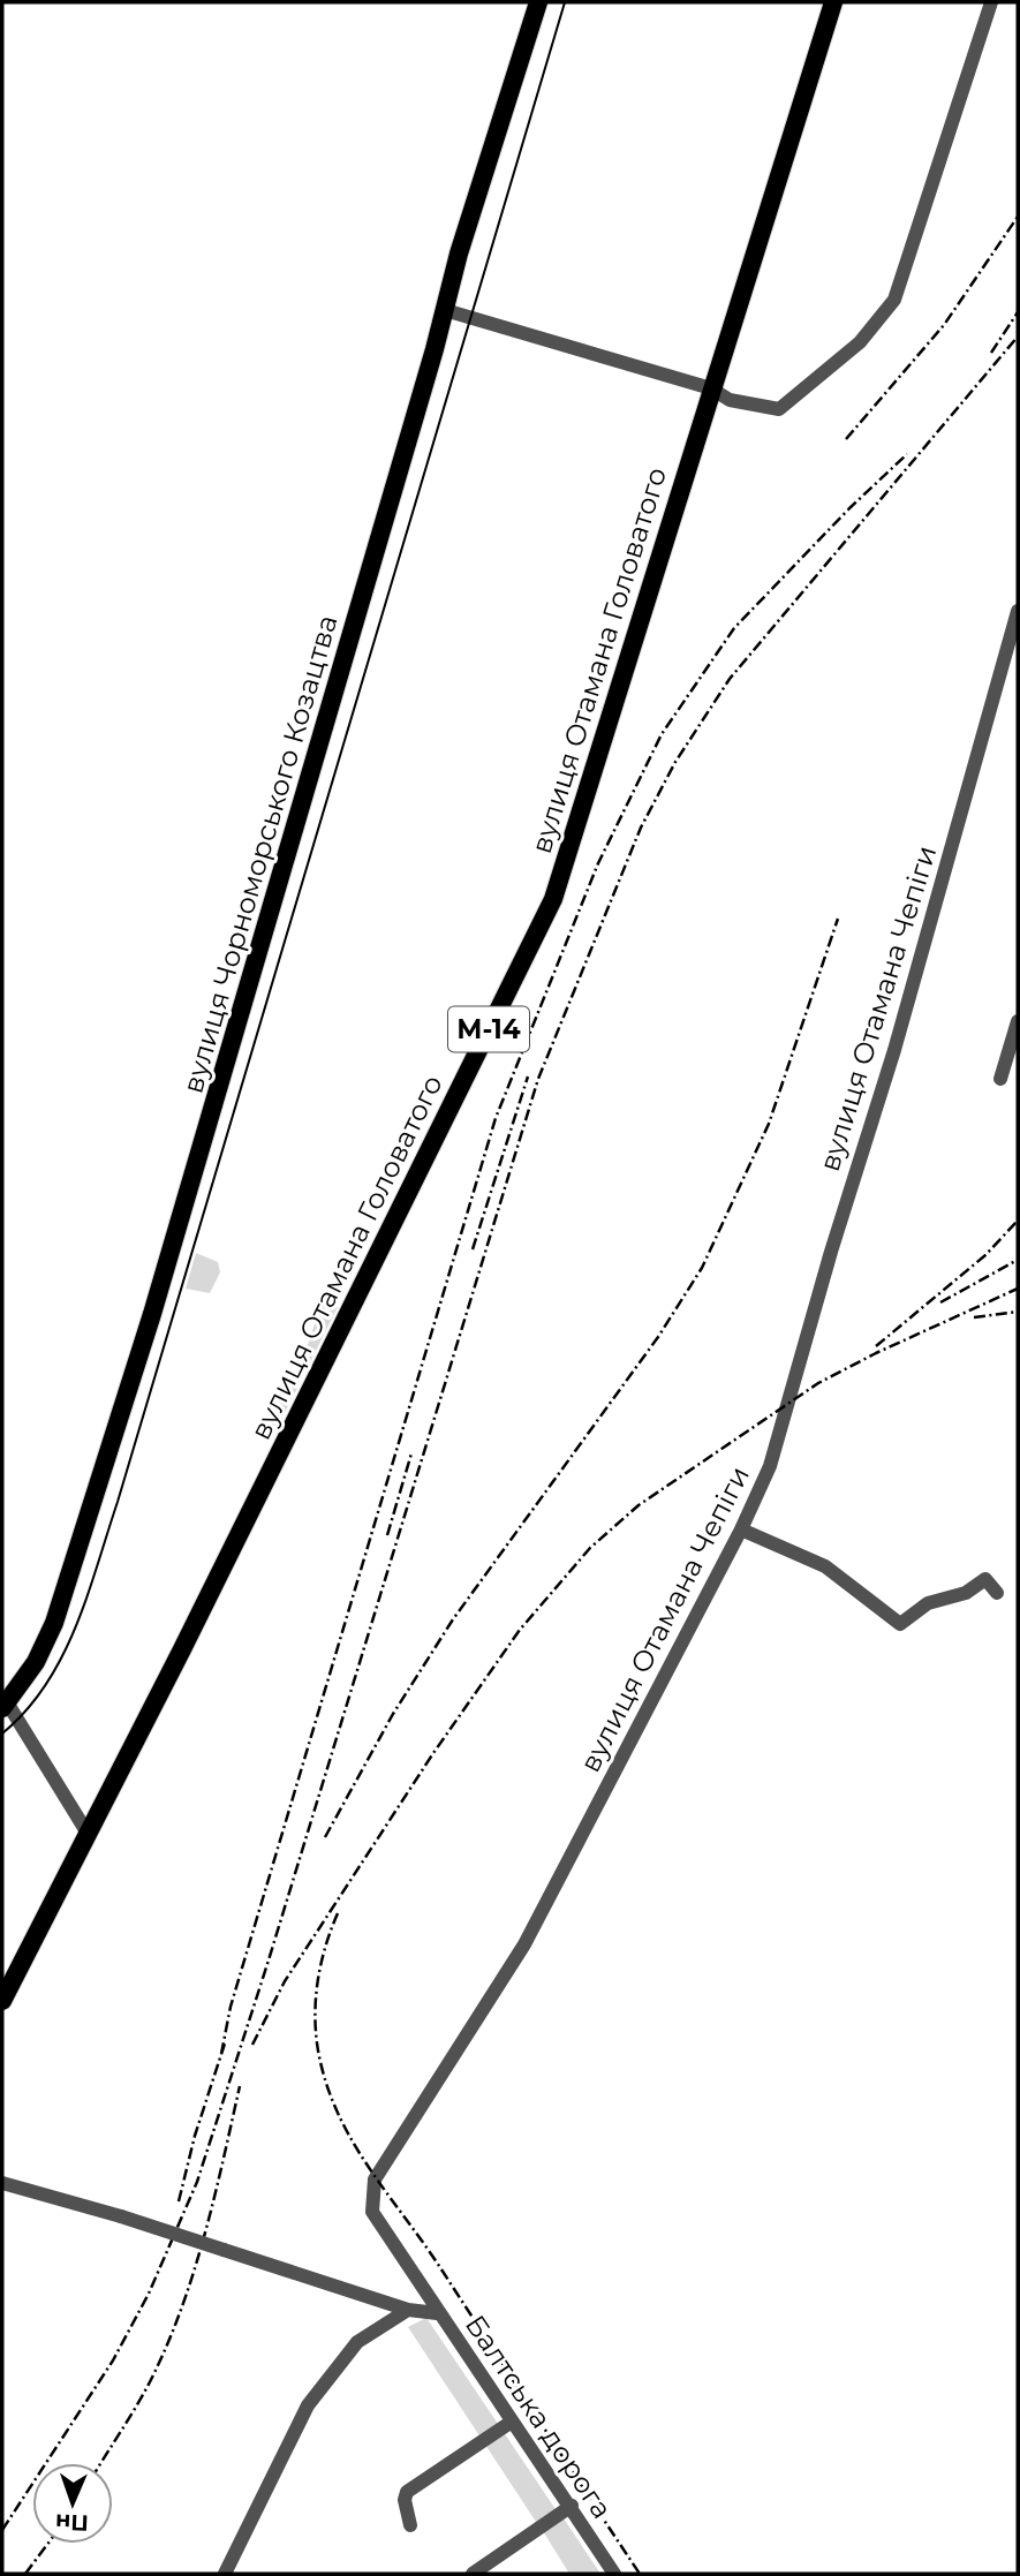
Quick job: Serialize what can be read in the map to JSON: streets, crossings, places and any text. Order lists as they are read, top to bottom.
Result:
{
  "streets": {
    "main road": ["вулиця Отамана Головатого", "вулиця Чорноморського Козацтва", "М-14"],
    "street": ["вулиця Отамана Чепіги", "Балтська дорога"]
  },
  "crossings": [
    ["вулиця Отамана Чепіги", "Балтська дорога"]
  ],
  "north": "bottom"
}
